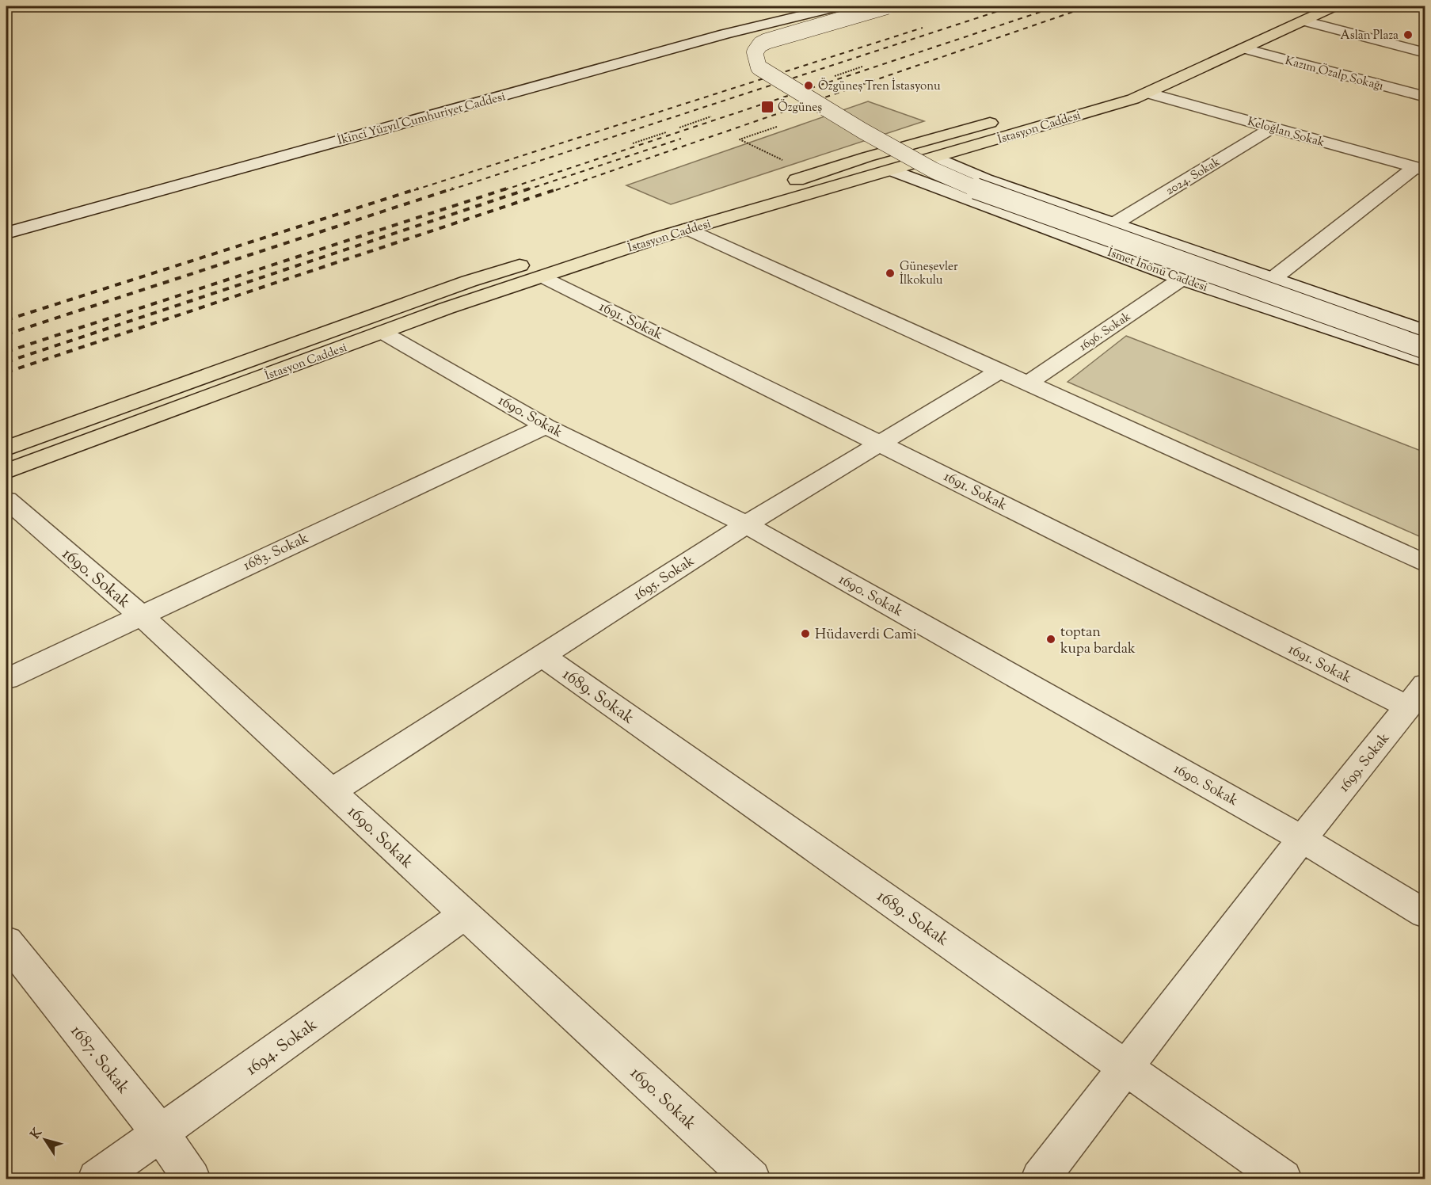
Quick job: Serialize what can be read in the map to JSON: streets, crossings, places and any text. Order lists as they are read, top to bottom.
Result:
{
  "streets": {
    "main road": ["İstasyon Caddesi"],
    "street": [
      "Kazım Özalp Sokağı",
      "İkinci Yüzyıl Cumhuriyet Caddesi",
      "Keloğlan Sokak",
      "2024. Sokak",
      "İsmet İnönü Caddesi",
      "1691. Sokak",
      "1696. Sokak",
      "1690. Sokak",
      "1683. Sokak",
      "1695. Sokak",
      "1689. Sokak",
      "1699. Sokak",
      "1694. Sokak",
      "1687. Sokak"
    ]
  },
  "crossings": [
    ["Kazım Özalp Sokağı", "İstasyon Caddesi"],
    ["İstasyon Caddesi", "Keloğlan Sokak"],
    ["İstasyon Caddesi", "İsmet İnönü Caddesi"],
    ["İstasyon Caddesi", "1691. Sokak"],
    ["İstasyon Caddesi", "1690. Sokak"],
    ["Keloğlan Sokak", "2024. Sokak"],
    ["2024. Sokak", "İsmet İnönü Caddesi"],
    ["İsmet İnönü Caddesi", "1696. Sokak"],
    ["1691. Sokak", "1695. Sokak"],
    ["1691. Sokak", "1699. Sokak"],
    ["1690. Sokak", "1683. Sokak"],
    ["1690. Sokak", "1695. Sokak"],
    ["1690. Sokak", "1699. Sokak"],
    ["1690. Sokak", "1694. Sokak"],
    ["1695. Sokak", "1689. Sokak"],
    ["1689. Sokak", "1699. Sokak"],
    ["1694. Sokak", "1687. Sokak"]
  ],
  "places": {
    "other": [
      "Aslan Plaza",
      "Özgüneş Tren İstasyonu",
      "Güneşevler İlkokulu",
      "Hüdaverdi Cami",
      "toptan kupa bardak"
    ],
    "transit": ["Özgüneş"]
  },
  "north": "top left"
}
